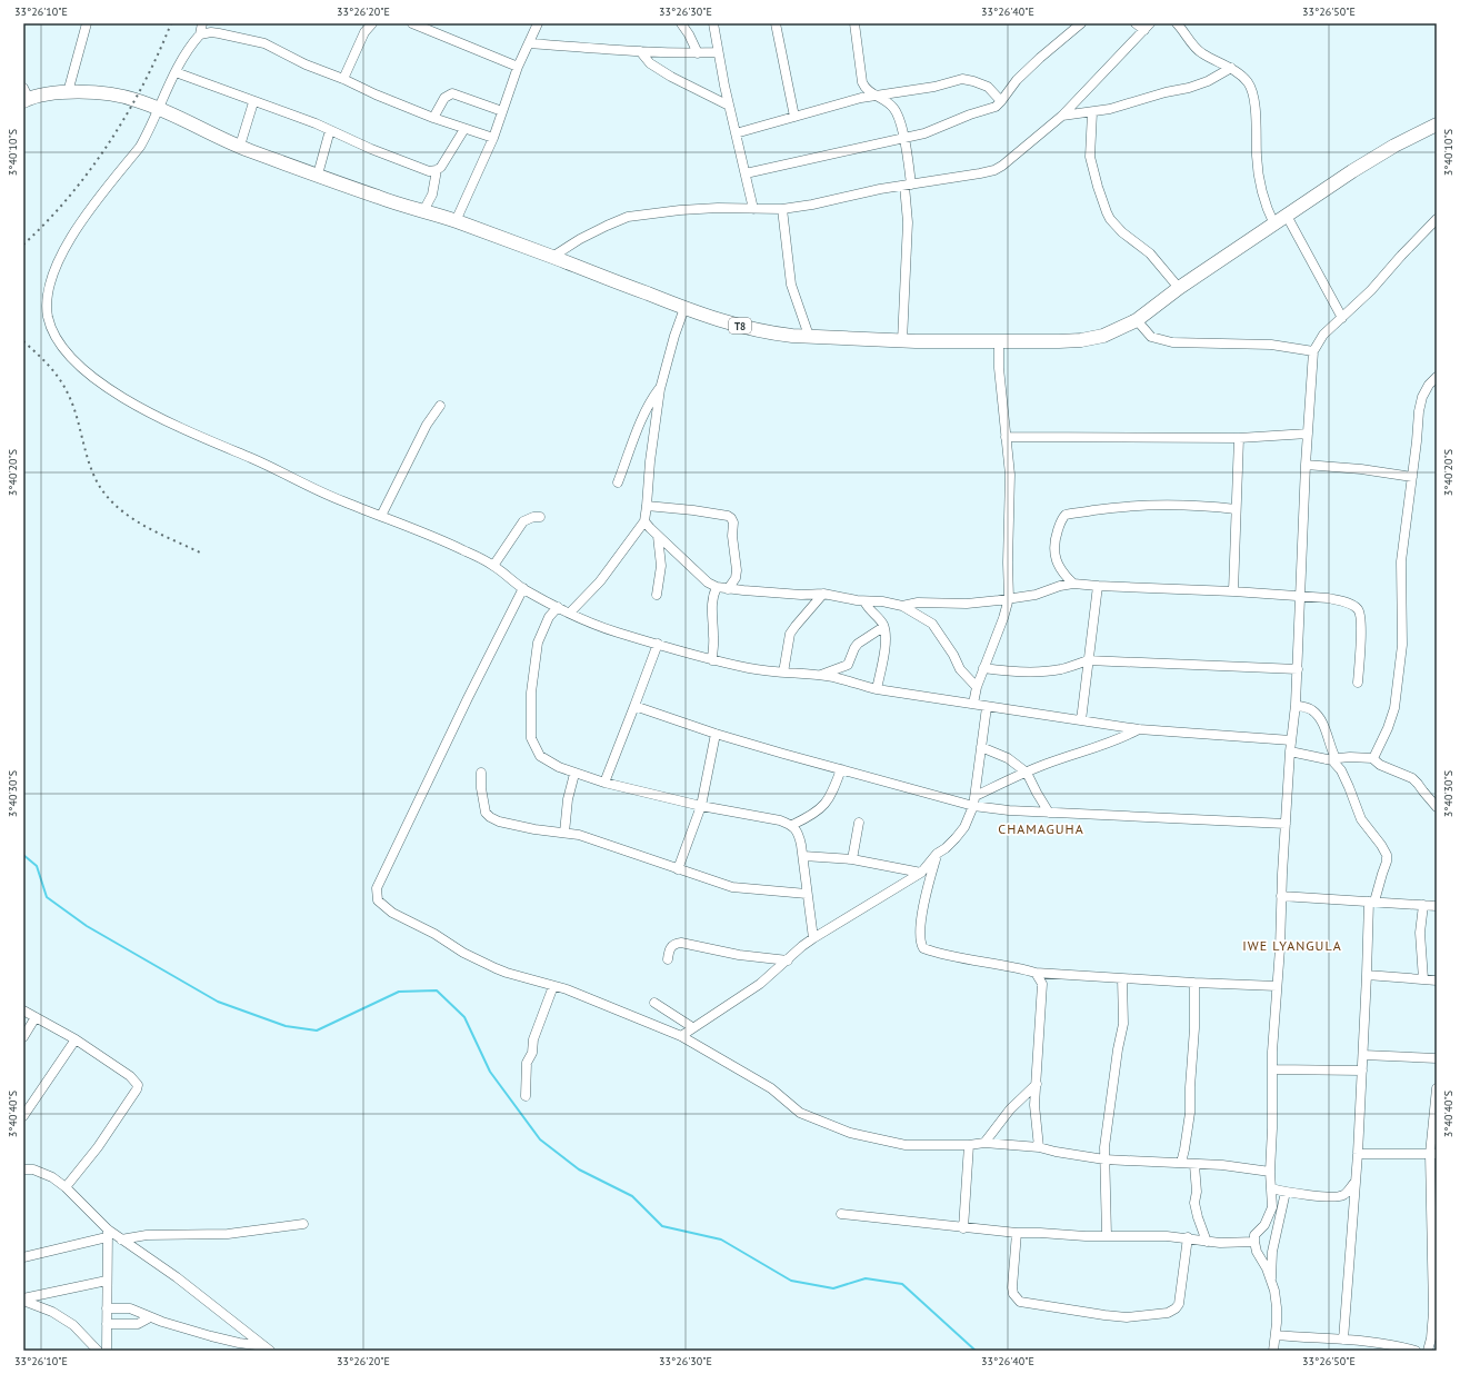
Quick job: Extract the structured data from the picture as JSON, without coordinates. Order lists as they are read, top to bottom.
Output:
{
  "streets": {
    "highway": ["T8"]
  },
  "districts": ["CHAMAGUHA", "IWE LYANGULA"],
  "coordinates": [
    "33°26'10\"E",
    "33°26'20\"E",
    "33°26'30\"E",
    "33°26'40\"E",
    "33°26'50\"E",
    "3°40'10\"S",
    "3°40'20\"S",
    "3°40'30\"S",
    "3°40'40\"S"
  ]
}
